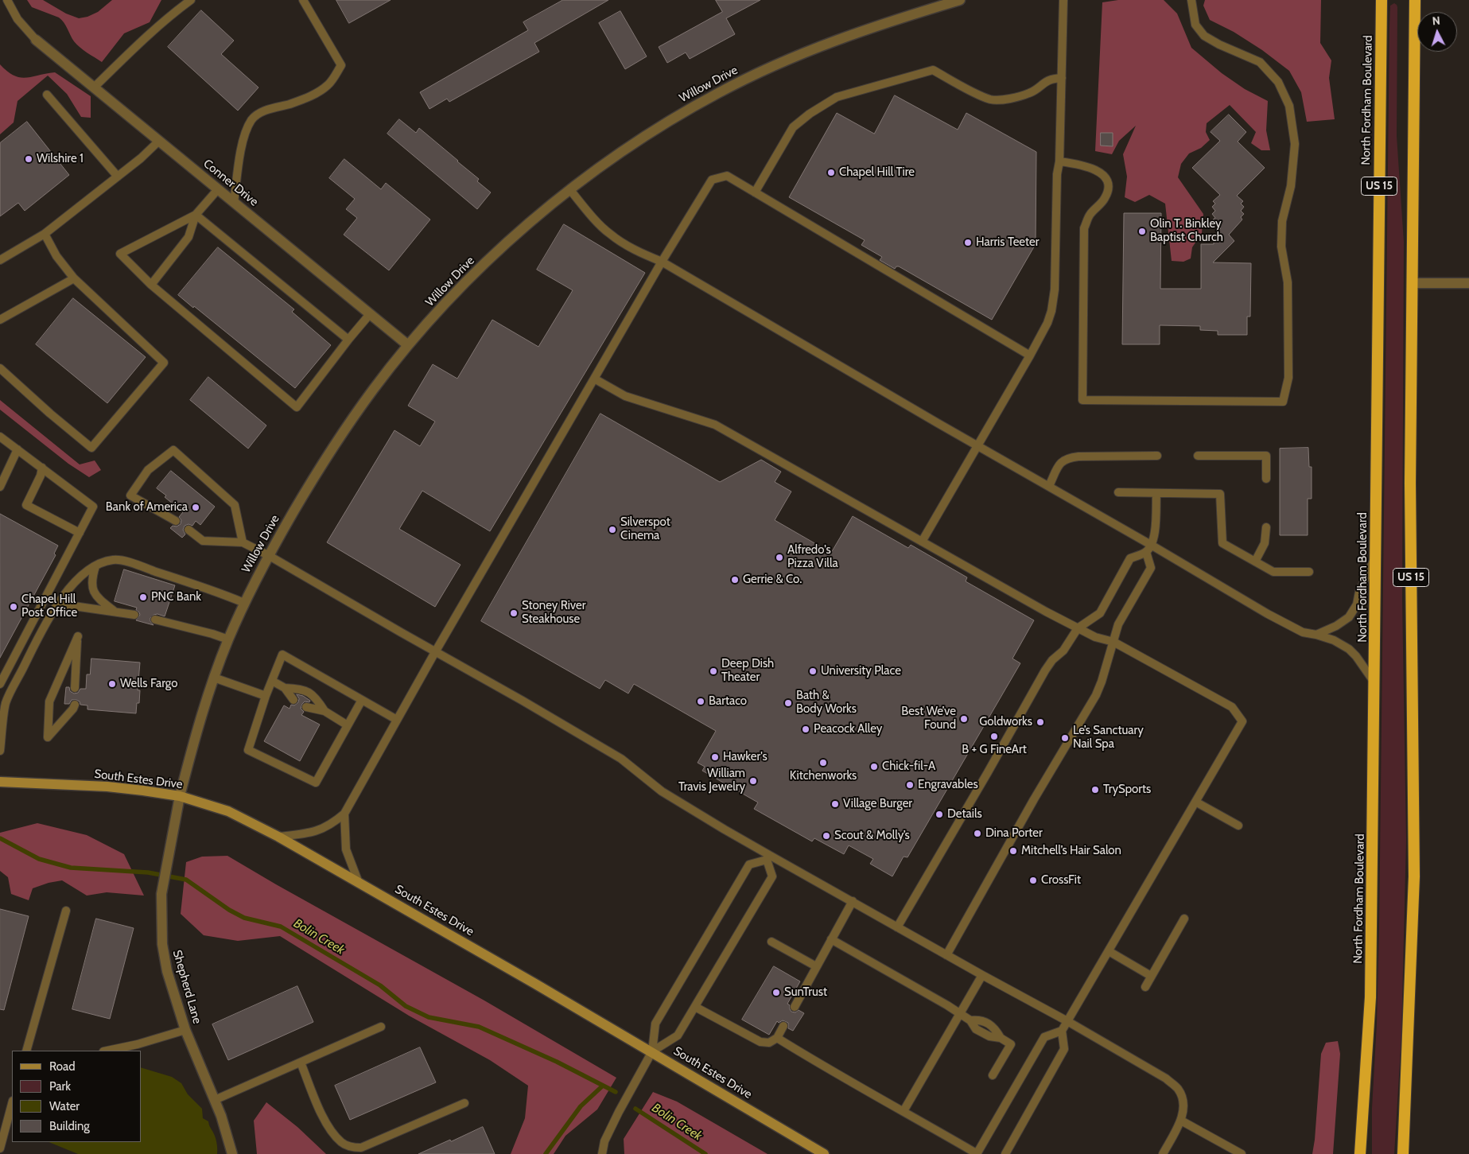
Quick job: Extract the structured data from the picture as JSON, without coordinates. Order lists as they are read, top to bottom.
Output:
{
  "streets": {
    "highway": ["North Fordham Boulevard", "US 15"],
    "main road": ["South Estes Drive"],
    "street": ["Willow Drive", "Conner Drive", "Shepherd Lane"]
  },
  "crossings": [
    ["Willow Drive", "Conner Drive"],
    ["Willow Drive", "South Estes Drive"],
    ["Willow Drive", "Shepherd Lane"],
    ["South Estes Drive", "Shepherd Lane"]
  ],
  "water": ["Bolin Creek"],
  "places": [
    "Wilshire 1",
    "Chapel Hill Tire",
    "Olin T. Binkley Baptist Church",
    "Harris Teeter",
    "Bank of America",
    "Silverspot Cinema",
    "Alfredo's Pizza Villa",
    "Gerrie & Co.",
    "PNC Bank",
    "Chapel Hill Post Office",
    "Stoney River Steakhouse",
    "Deep Dish Theater",
    "University Place",
    "Wells Fargo",
    "Bartaco",
    "Bath & Body Works",
    "Best We’ve Found",
    "Goldworks",
    "Peacock Alley",
    "B + G FineArt",
    "Le’s Sanctuary Nail Spa",
    "Hawker's",
    "Kitchenworks",
    "Chick-fil-A",
    "William Travis Jewelry",
    "Engravables",
    "TrySports",
    "Village Burger",
    "Details",
    "Dina Porter",
    "Scout & Molly’s",
    "Mitchell’s Hair Salon",
    "CrossFit",
    "SunTrust"
  ],
  "legend": [
    "Road",
    "Park",
    "Water",
    "Building"
  ],
  "north": "top"
}
